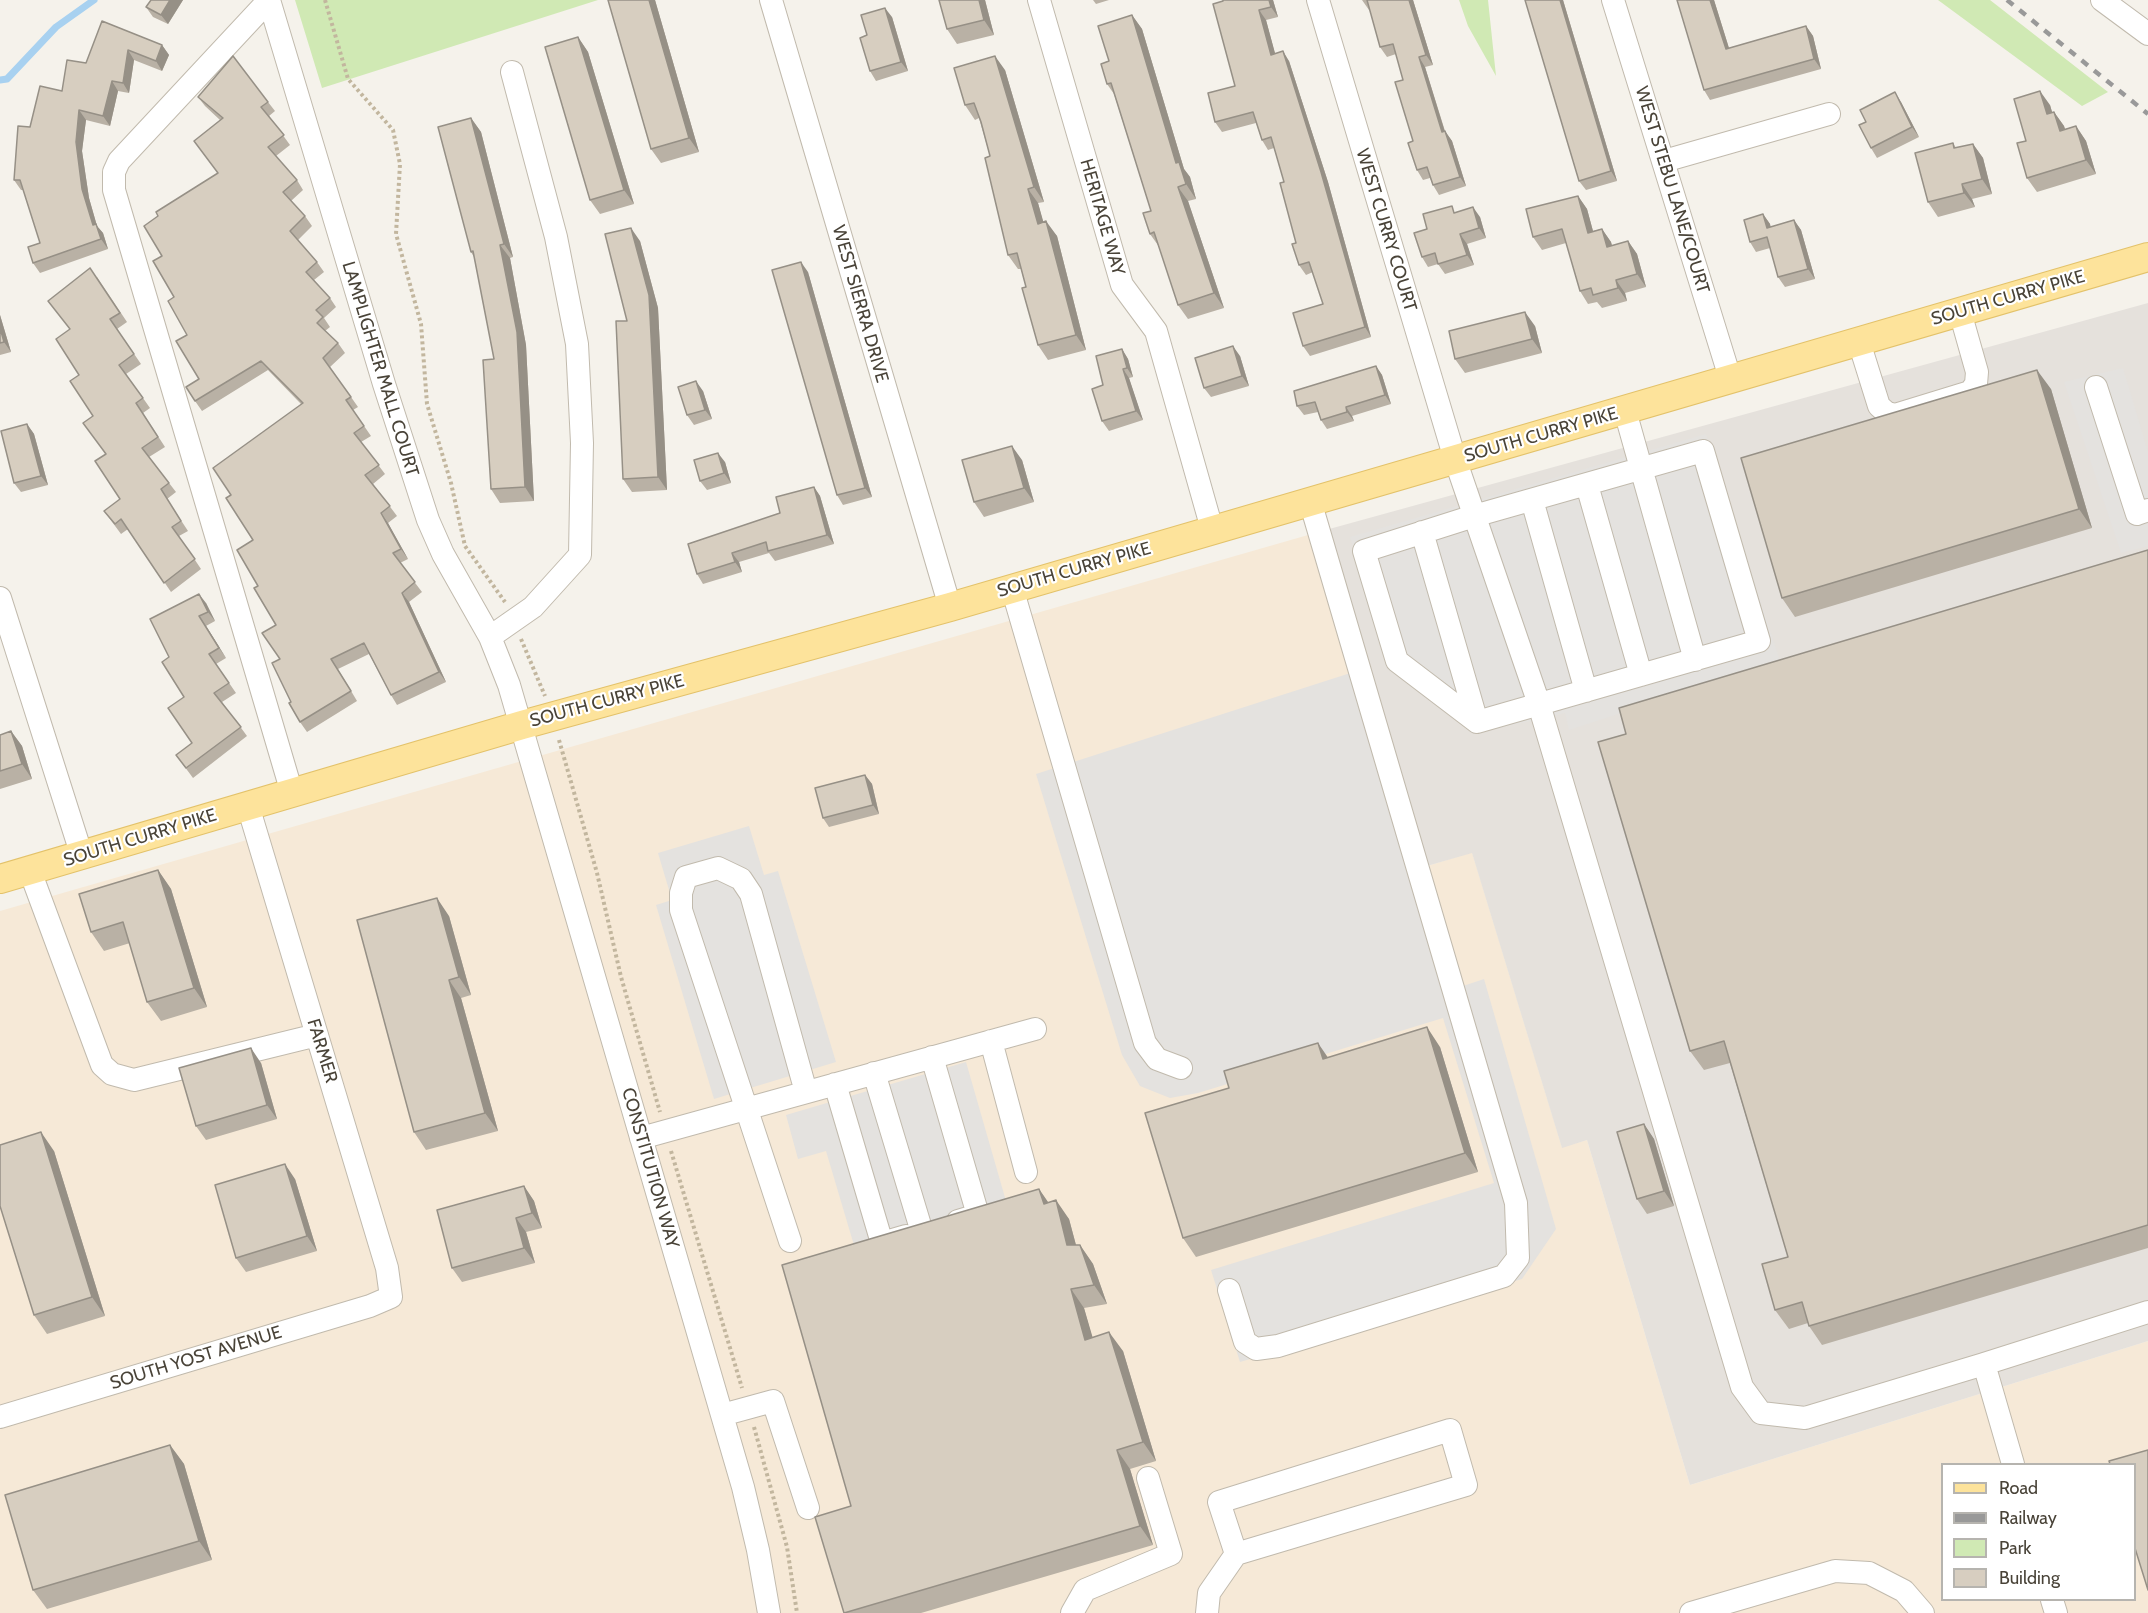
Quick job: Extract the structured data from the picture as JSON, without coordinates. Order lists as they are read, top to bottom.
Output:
{
  "streets": {
    "main road": ["SOUTH CURRY PIKE"],
    "street": [
      "WEST STEBU LANE/COURT",
      "HERITAGE WAY",
      "WEST CURRY COURT",
      "WEST SIERRA DRIVE",
      "LAMPLIGHTER MALL COURT",
      "FARMER",
      "CONSTITUTION WAY",
      "SOUTH YOST AVENUE"
    ]
  },
  "crossings": [
    ["WEST STEBU LANE/COURT", "SOUTH CURRY PIKE"],
    ["HERITAGE WAY", "SOUTH CURRY PIKE"],
    ["WEST CURRY COURT", "SOUTH CURRY PIKE"],
    ["SOUTH CURRY PIKE", "WEST SIERRA DRIVE"],
    ["SOUTH CURRY PIKE", "LAMPLIGHTER MALL COURT"],
    ["SOUTH CURRY PIKE", "FARMER"],
    ["SOUTH CURRY PIKE", "CONSTITUTION WAY"],
    ["LAMPLIGHTER MALL COURT", "CONSTITUTION WAY"],
    ["FARMER", "SOUTH YOST AVENUE"]
  ],
  "legend": [
    "Road",
    "Railway",
    "Park",
    "Building"
  ]
}
